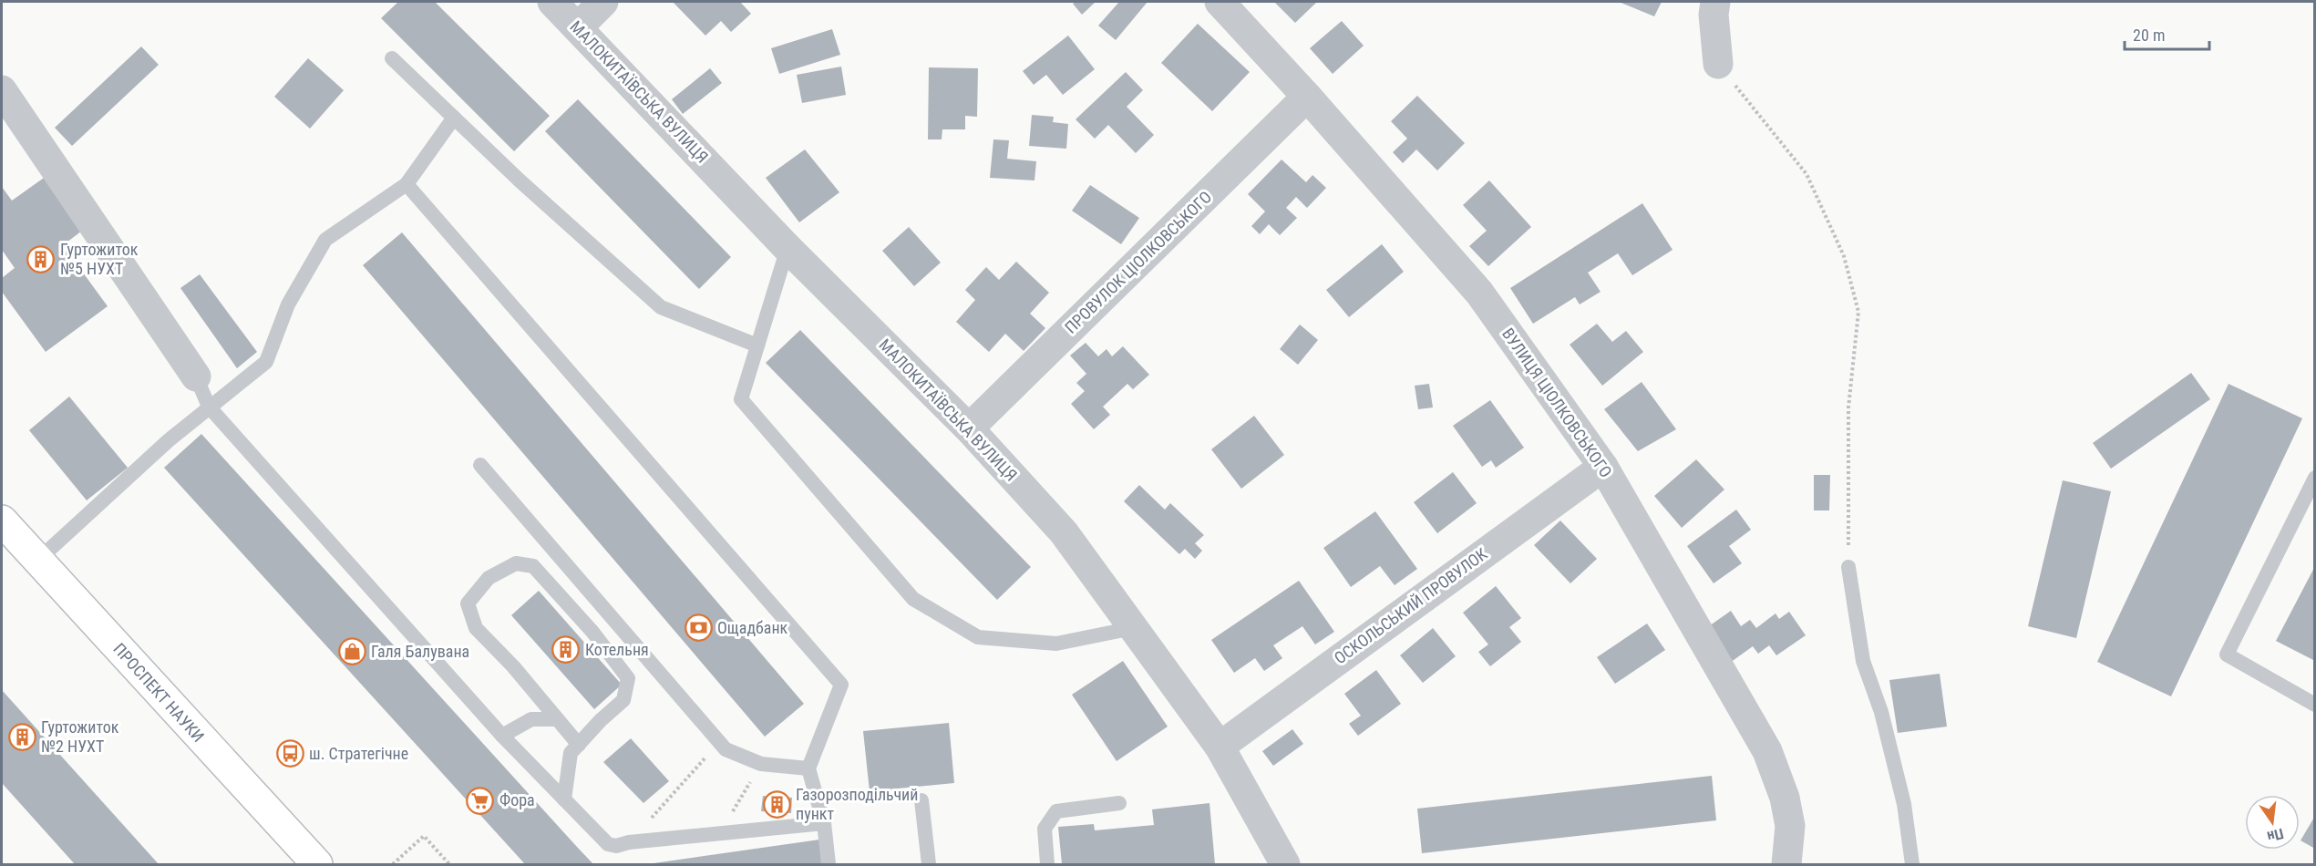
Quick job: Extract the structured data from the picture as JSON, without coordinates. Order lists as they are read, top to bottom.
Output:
{
  "streets": {
    "main road": ["ПРОСПЕКТ НАУКИ"],
    "street": [
      "МАЛОКИТАЇВСЬКА ВУЛИЦЯ",
      "ПРОВУЛОК ЦІОЛКОВСЬКОГО",
      "ВУЛИЦЯ ЦІОЛКОВСЬКОГО",
      "ОСКОЛЬСЬКИЙ ПРОВУЛОК"
    ]
  },
  "crossings": [
    ["МАЛОКИТАЇВСЬКА ВУЛИЦЯ", "ПРОВУЛОК ЦІОЛКОВСЬКОГО"],
    ["МАЛОКИТАЇВСЬКА ВУЛИЦЯ", "ОСКОЛЬСЬКИЙ ПРОВУЛОК"],
    ["ПРОВУЛОК ЦІОЛКОВСЬКОГО", "ВУЛИЦЯ ЦІОЛКОВСЬКОГО"],
    ["ВУЛИЦЯ ЦІОЛКОВСЬКОГО", "ОСКОЛЬСЬКИЙ ПРОВУЛОК"]
  ],
  "places": {
    "building": [
      "Гуртожиток №5 НУХТ",
      "Котельня",
      "Гуртожиток №2 НУХТ",
      "Газорозподільчий пункт"
    ],
    "bank": ["Ощадбанк"],
    "shop": ["Галя Балувана"],
    "bus stop": ["ш. Стратегічне"],
    "supermarket": ["Фора"]
  },
  "scale_bar": "20 m",
  "north": "bottom"
}
